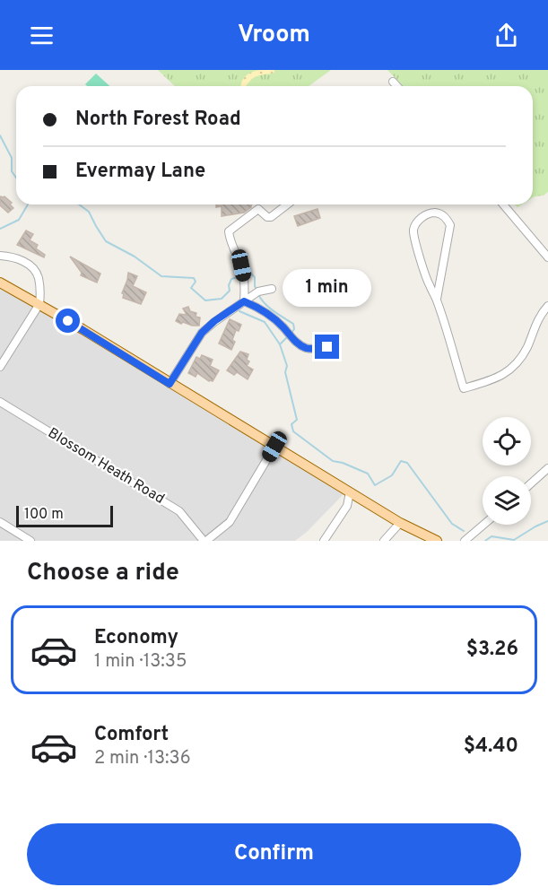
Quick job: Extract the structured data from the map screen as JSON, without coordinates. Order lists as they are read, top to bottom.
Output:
{
  "streets": {
    "street": ["Blossom Heath Road"]
  },
  "scale_bar": "100 m",
  "page": {
    "header": "Vroom",
    "banner": ["North Forest Road", "Evermay Lane"],
    "bubble": "1 min",
    "scale": "100 m",
    "heading": "Choose a ride",
    "list": [
      {
        "name": "Economy",
        "note": "1 min · 13:35",
        "value": "$3.26"
      },
      {
        "name": "Comfort",
        "note": "2 min · 13:36",
        "value": "$4.40"
      }
    ],
    "buttons": "Confirm"
  }
}
